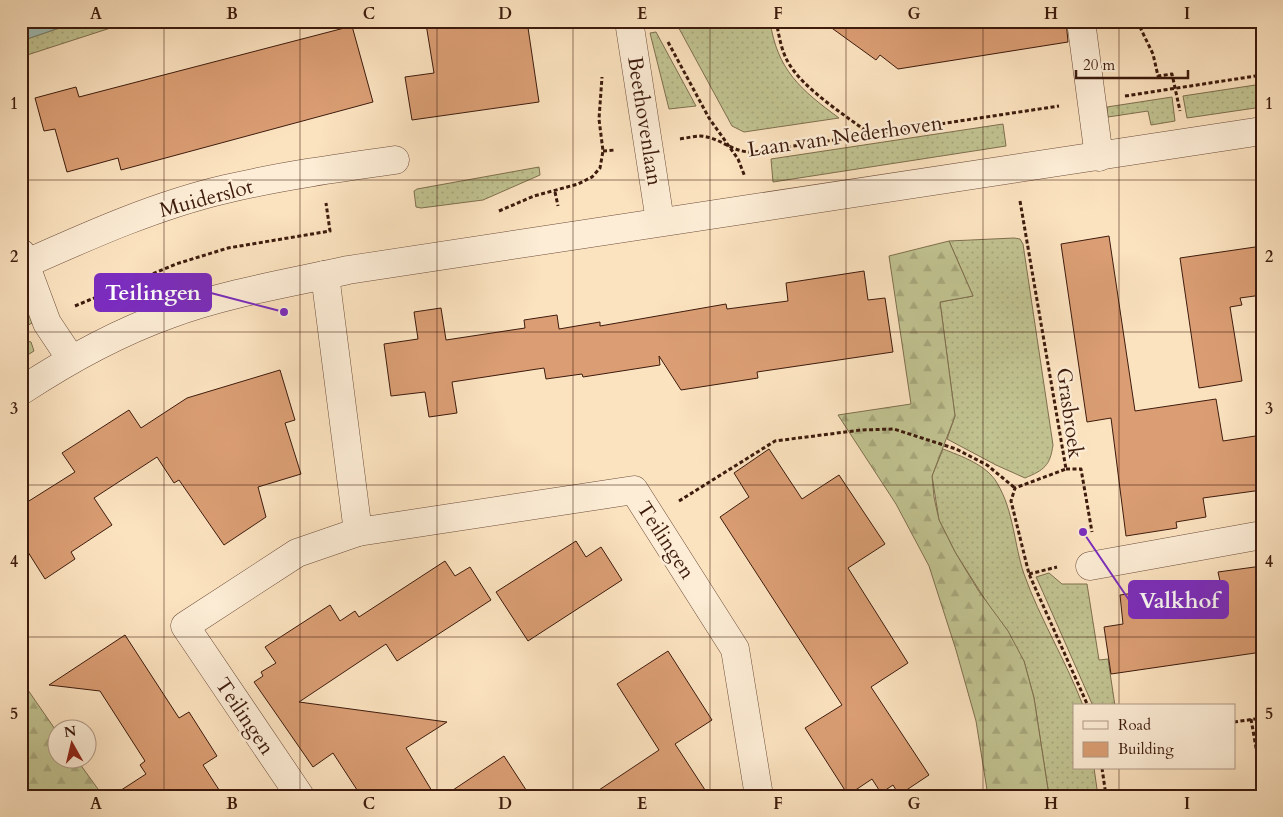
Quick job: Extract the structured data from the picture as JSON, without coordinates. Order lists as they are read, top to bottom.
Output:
{
  "streets": {
    "street": ["Beethovenlaan", "Muiderslot", "Teilingen"],
    "path": ["Laan van Nederhoven", "Grasbroek"]
  },
  "crossings": [
    ["Beethovenlaan", "Laan van Nederhoven"]
  ],
  "places": ["Teilingen", "Valkhof"],
  "legend": ["Road", "Building"],
  "scale_bar": "20 m",
  "north": "top",
  "grid": {
    "columns": [
      "A",
      "B",
      "C",
      "D",
      "E",
      "F",
      "G",
      "H",
      "I"
    ],
    "rows": [
      "1",
      "2",
      "3",
      "4",
      "5"
    ]
  }
}
